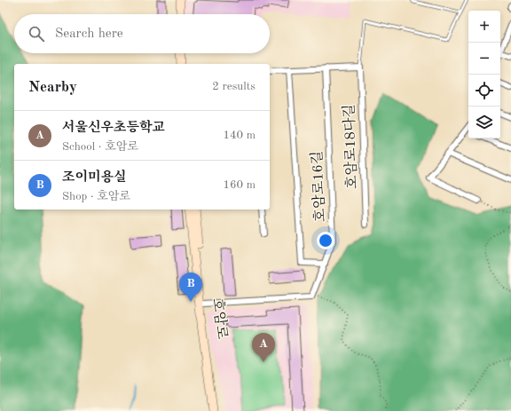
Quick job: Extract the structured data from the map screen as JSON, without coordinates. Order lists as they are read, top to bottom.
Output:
{
  "streets": {
    "main road": ["호암로"],
    "street": ["호암로18다길", "호암로16길"]
  },
  "page": {
    "map_buttons": ["+", "−"],
    "search": "Search here",
    "heading": ["Nearby", "2 results"],
    "list": [
      {
        "mark": "A",
        "name": "서울신우초등학교",
        "note": "School · 호암로",
        "value": "140 m"
      },
      {
        "mark": "B",
        "name": "조이미용실",
        "note": "Shop · 호암로",
        "value": "160 m"
      }
    ],
    "pins": ["B", "A"]
  }
}
